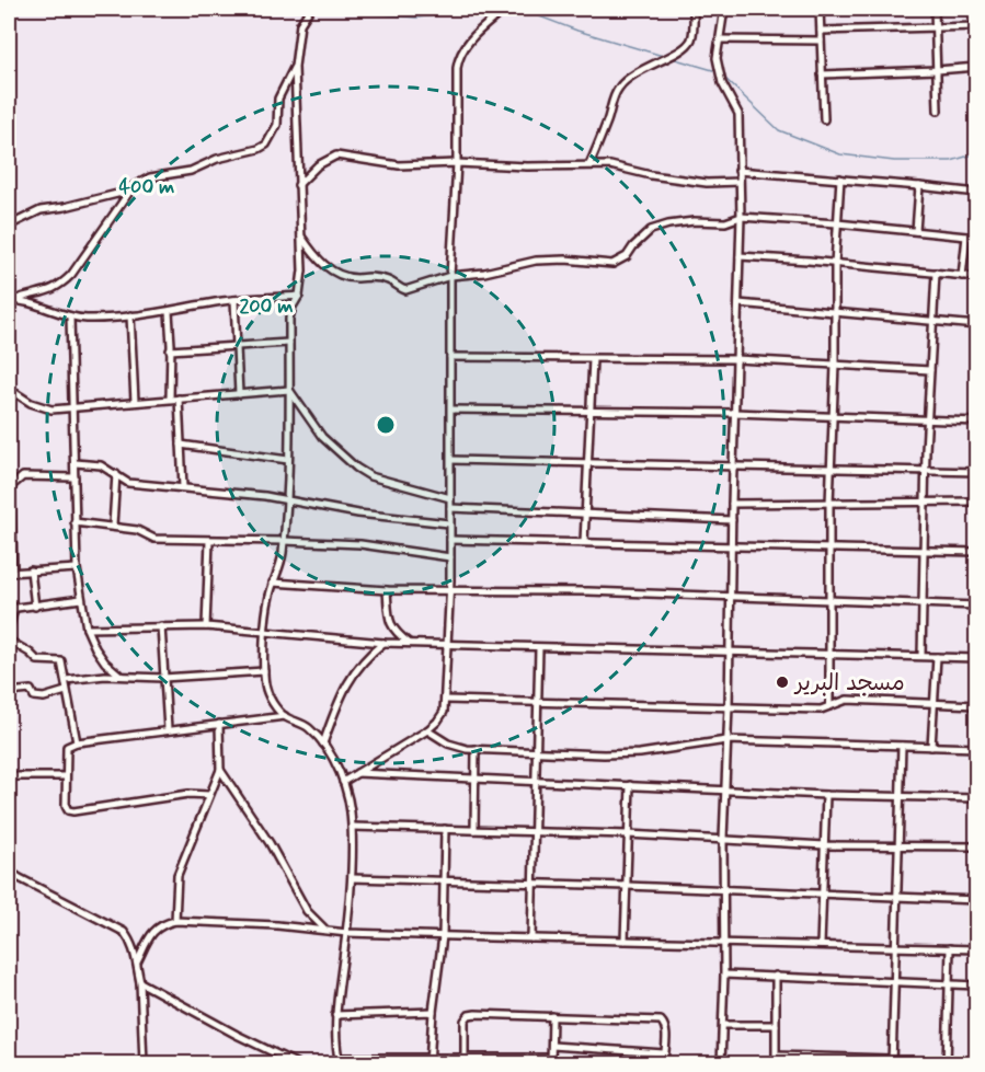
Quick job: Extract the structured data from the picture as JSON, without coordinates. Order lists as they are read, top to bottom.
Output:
{
  "places": ["مسجد البرير"],
  "rings": ["400 m", "200 m"]
}
